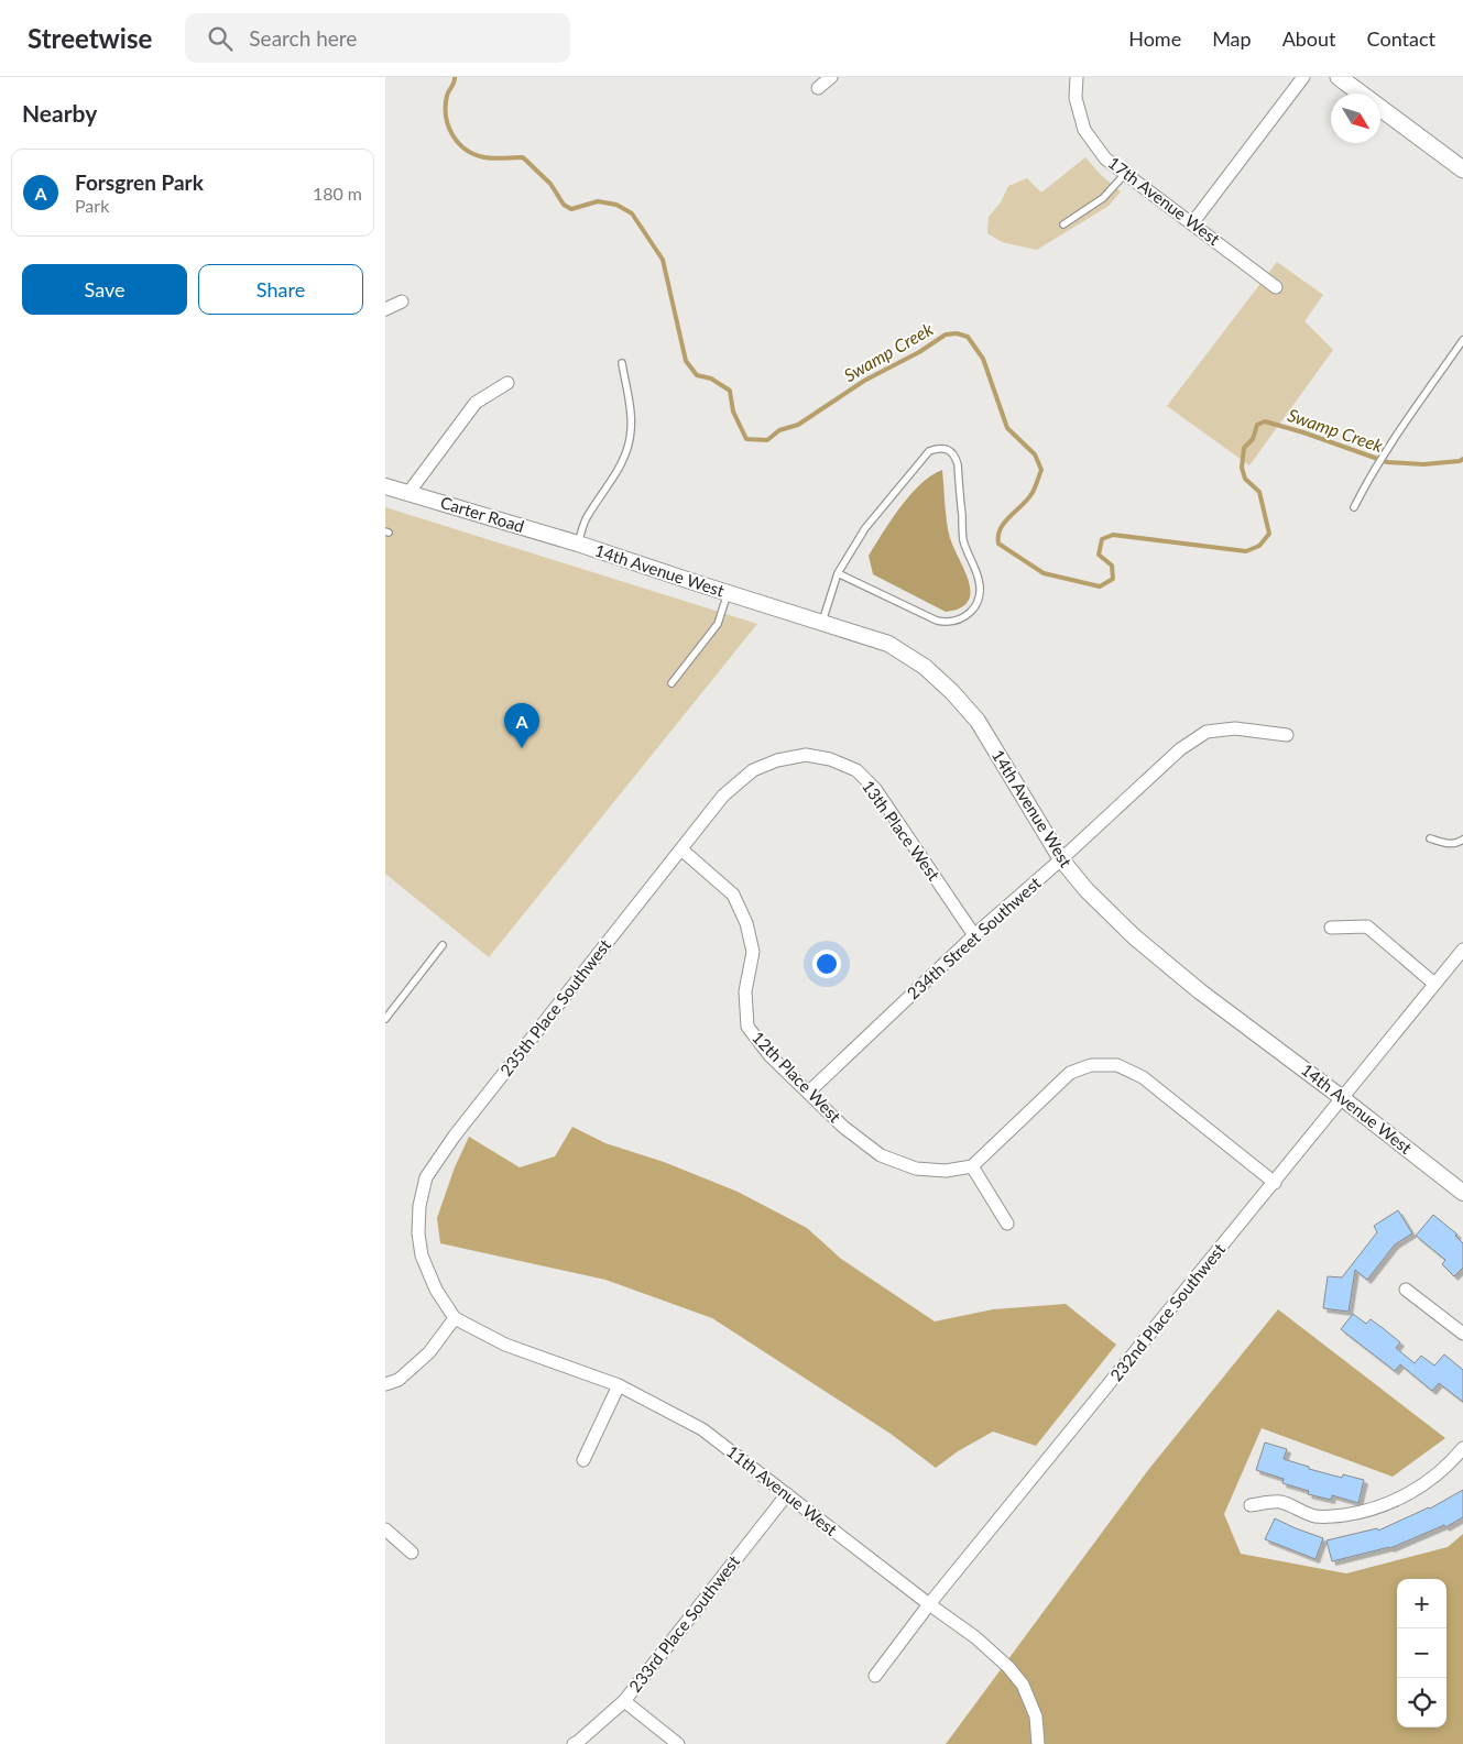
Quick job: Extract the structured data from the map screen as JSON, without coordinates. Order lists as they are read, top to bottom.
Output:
{
  "streets": {
    "street": [
      "17th Avenue West",
      "Carter Road",
      "14th Avenue West",
      "13th Place West",
      "234th Street Southwest",
      "235th Place Southwest",
      "12th Place West",
      "232nd Place Southwest",
      "11th Avenue West",
      "233rd Place Southwest"
    ]
  },
  "crossings": [
    ["Carter Road", "14th Avenue West"],
    ["14th Avenue West", "234th Street Southwest"],
    ["14th Avenue West", "232nd Place Southwest"],
    ["13th Place West", "234th Street Southwest"],
    ["13th Place West", "235th Place Southwest"],
    ["234th Street Southwest", "12th Place West"],
    ["235th Place Southwest", "12th Place West"],
    ["235th Place Southwest", "11th Avenue West"],
    ["232nd Place Southwest", "11th Avenue West"],
    ["11th Avenue West", "233rd Place Southwest"]
  ],
  "water": ["Swamp Creek"],
  "north": "bottom right",
  "page": {
    "header": "Streetwise",
    "search": "Search here",
    "nav": [
      "Home",
      "Map",
      "About",
      "Contact"
    ],
    "heading": "Nearby",
    "list": [
      {
        "mark": "A",
        "name": "Forsgren Park",
        "note": "Park",
        "value": "180 m"
      }
    ],
    "buttons": ["Save", "Share"],
    "pins": "A",
    "map_buttons": ["+", "−"]
  }
}
